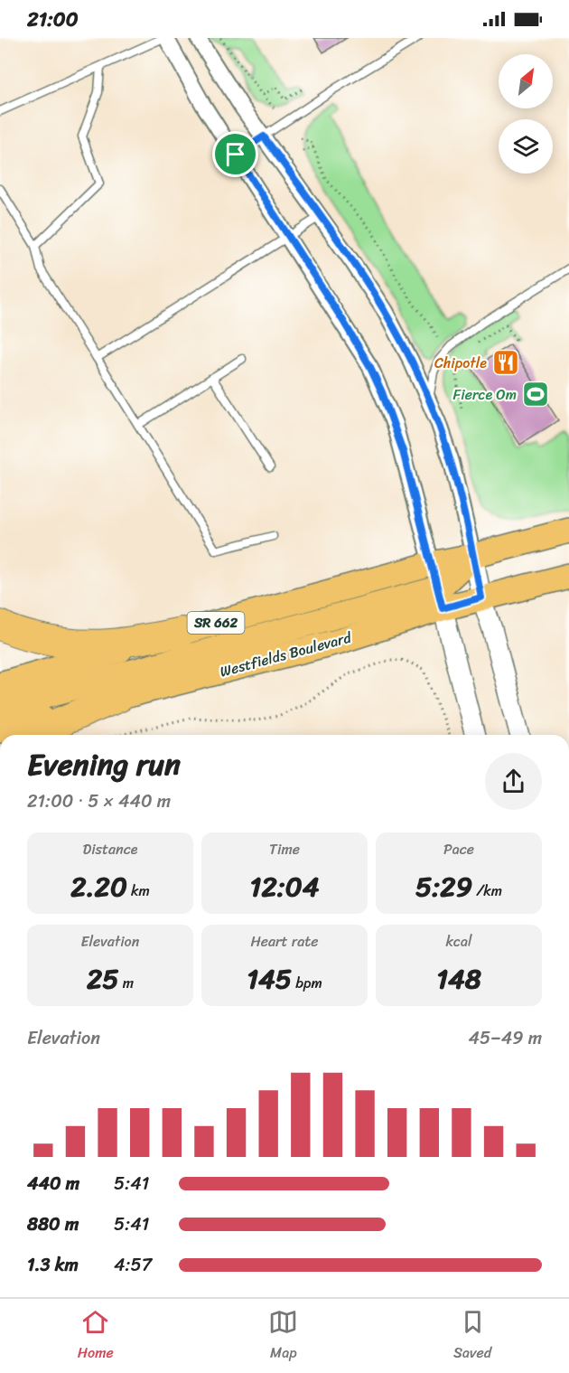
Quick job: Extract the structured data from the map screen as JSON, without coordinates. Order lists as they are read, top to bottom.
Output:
{
  "streets": {
    "main road": ["SR 662", "Westfields Boulevard"]
  },
  "places": {
    "restaurant": ["Chipotle"],
    "sports": ["Fierce Om"]
  },
  "north": "top right",
  "page": {
    "status": "21:00",
    "heading": ["Evening run", "21:00 · 5 × 440 m"],
    "stats": [
      ["Distance", "2.20 km"],
      ["Time", "12:04"],
      ["Pace", "5:29 /km"],
      ["Elevation", "25 m"],
      ["Heart rate", "145 bpm"],
      ["kcal", "148"]
    ],
    "chart": ["Elevation", "45–49 m"],
    "list": [
      {
        "name": "440 m",
        "note": "5:41"
      },
      {
        "name": "880 m",
        "note": "5:41"
      },
      {
        "name": "1.3 km",
        "note": "4:57"
      }
    ],
    "tabs": ["Home", "Map", "Saved"]
  }
}
